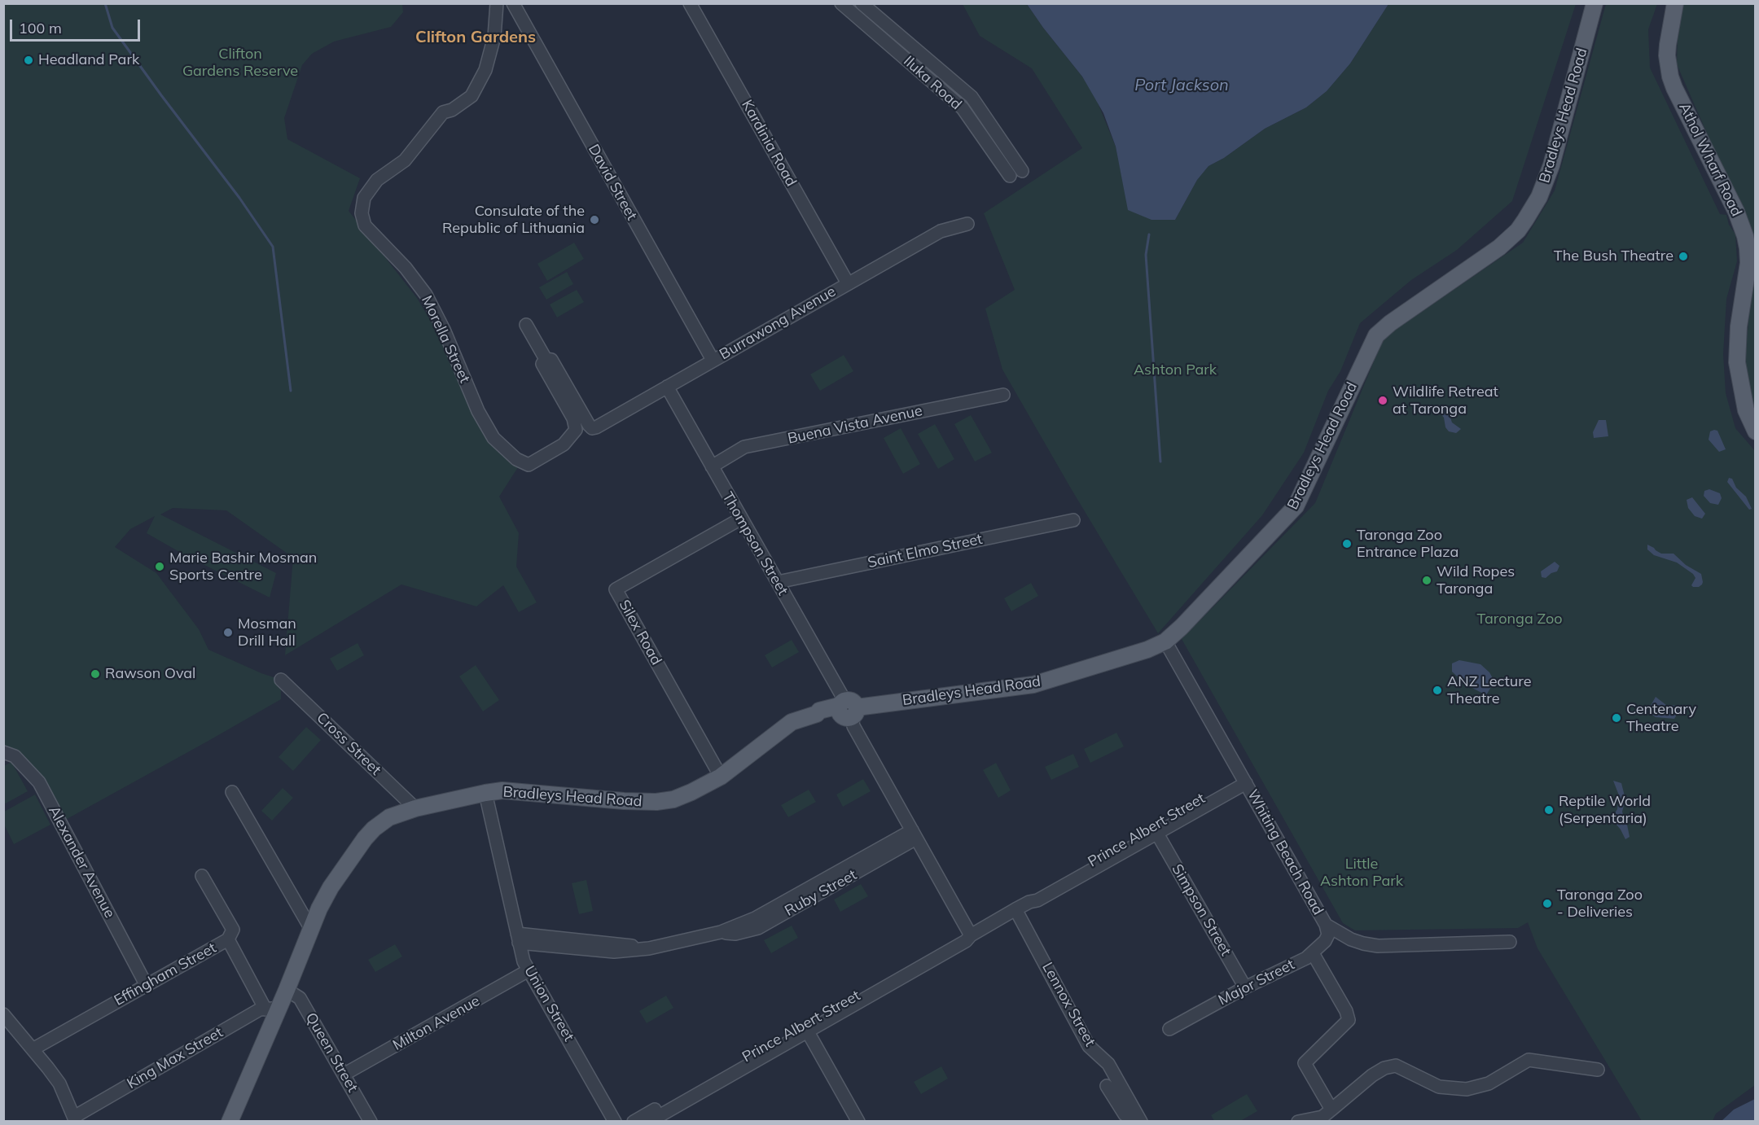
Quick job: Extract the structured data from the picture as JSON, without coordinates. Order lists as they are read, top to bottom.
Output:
{
  "streets": {
    "main road": ["Bradleys Head Road", "Athol Wharf Road"],
    "street": [
      "Iluka Road",
      "Kardinia Road",
      "David Street",
      "Burrawong Avenue",
      "Morella Street",
      "Buena Vista Avenue",
      "Thompson Street",
      "Saint Elmo Street",
      "Silex Road",
      "Cross Street",
      "Prince Albert Street",
      "Whiting Beach Road",
      "Alexander Avenue",
      "Ruby Street",
      "Simpson Street",
      "Effingham Street",
      "Major Street",
      "Union Street",
      "Lennox Street",
      "Milton Avenue",
      "Queen Street",
      "King Max Street"
    ]
  },
  "crossings": [
    ["Bradleys Head Road", "Thompson Street"],
    ["Bradleys Head Road", "Silex Road"],
    ["Bradleys Head Road", "Cross Street"],
    ["Bradleys Head Road", "Whiting Beach Road"],
    ["Bradleys Head Road", "Effingham Street"],
    ["Bradleys Head Road", "Union Street"],
    ["Bradleys Head Road", "Queen Street"],
    ["Bradleys Head Road", "King Max Street"],
    ["Kardinia Road", "Burrawong Avenue"],
    ["David Street", "Burrawong Avenue"],
    ["Burrawong Avenue", "Morella Street"],
    ["Burrawong Avenue", "Thompson Street"],
    ["Buena Vista Avenue", "Thompson Street"],
    ["Thompson Street", "Saint Elmo Street"],
    ["Thompson Street", "Silex Road"],
    ["Thompson Street", "Prince Albert Street"],
    ["Thompson Street", "Ruby Street"],
    ["Prince Albert Street", "Whiting Beach Road"],
    ["Prince Albert Street", "Simpson Street"],
    ["Prince Albert Street", "Lennox Street"],
    ["Whiting Beach Road", "Major Street"],
    ["Alexander Avenue", "Effingham Street"],
    ["Ruby Street", "Union Street"],
    ["Simpson Street", "Major Street"],
    ["Effingham Street", "King Max Street"],
    ["Union Street", "Milton Avenue"],
    ["Milton Avenue", "Queen Street"]
  ],
  "districts": ["Clifton Gardens"],
  "water": ["Port Jackson"],
  "parks": [
    "Clifton Gardens Reserve",
    "Ashton Park",
    "Taronga Zoo",
    "Little Ashton Park"
  ],
  "places": [
    "Headland Park",
    "Consulate of the Republic of Lithuania",
    "The Bush Theatre",
    "Wildlife Retreat at Taronga",
    "Taronga Zoo Entrance Plaza",
    "Marie Bashir Mosman Sports Centre",
    "Wild Ropes Taronga",
    "Mosman Drill Hall",
    "Rawson Oval",
    "ANZ Lecture Theatre",
    "Centenary Theatre",
    "Reptile World (Serpentaria)",
    "Taronga Zoo - Deliveries"
  ],
  "scale_bar": "100 m"
}
